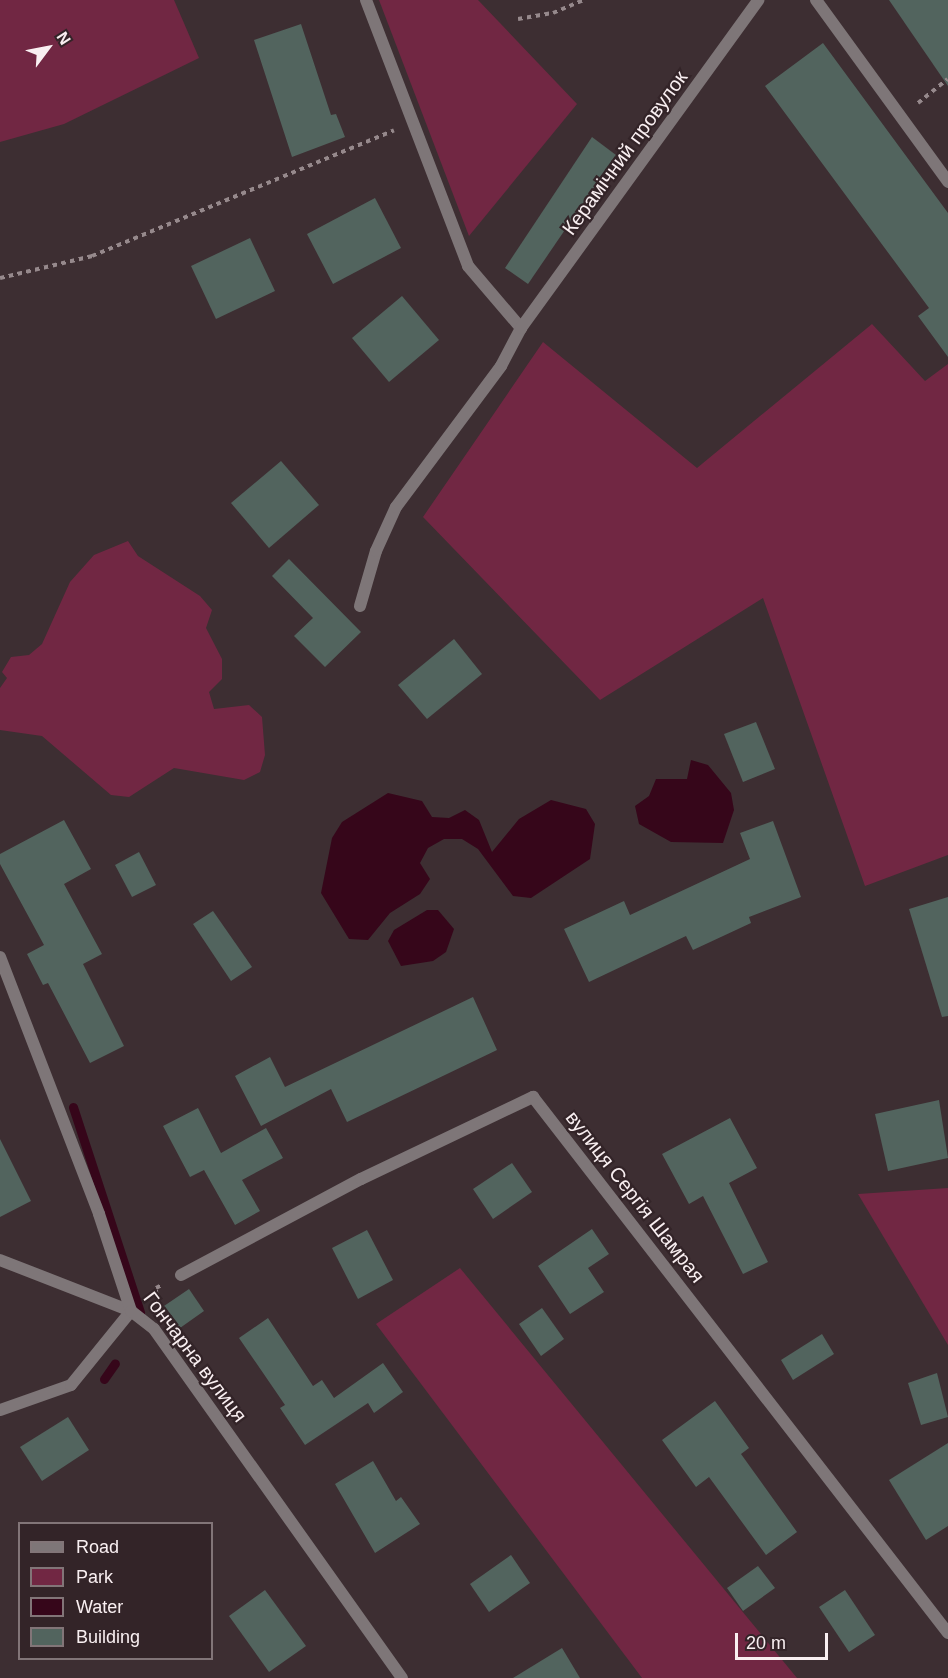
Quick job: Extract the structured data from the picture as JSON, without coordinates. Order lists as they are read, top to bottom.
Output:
{
  "streets": {
    "street": ["Керамічний провулок", "вулиця Сергія Шамрая", "Гончарна вулиця"]
  },
  "legend": [
    "Road",
    "Park",
    "Water",
    "Building"
  ],
  "scale_bar": "20 m",
  "north": "top right"
}
